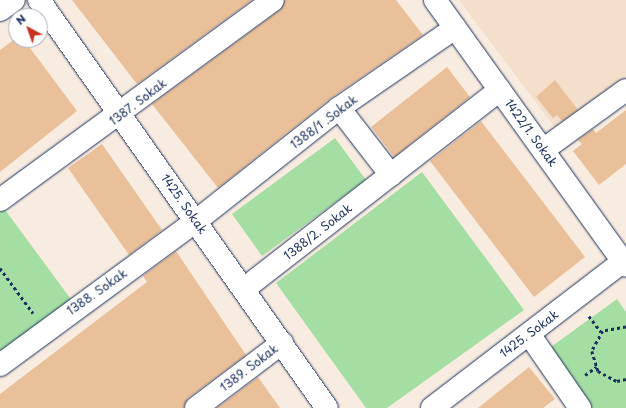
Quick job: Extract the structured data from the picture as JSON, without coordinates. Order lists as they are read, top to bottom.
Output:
{
  "streets": {
    "street": [
      "1387. Sokak",
      "1388/1 .Sokak",
      "1422/1. Sokak",
      "1425. Sokak",
      "1388/2. Sokak",
      "1388. Sokak",
      "1389. Sokak"
    ]
  },
  "crossings": [
    ["1387. Sokak", "1425. Sokak"],
    ["1388/1 .Sokak", "1422/1. Sokak"],
    ["1388/1 .Sokak", "1425. Sokak"],
    ["1388/1 .Sokak", "1388. Sokak"],
    ["1422/1. Sokak", "1425. Sokak"],
    ["1422/1. Sokak", "1388/2. Sokak"],
    ["1425. Sokak", "1388/2. Sokak"],
    ["1425. Sokak", "1388. Sokak"],
    ["1425. Sokak", "1389. Sokak"]
  ],
  "north": "top left"
}
